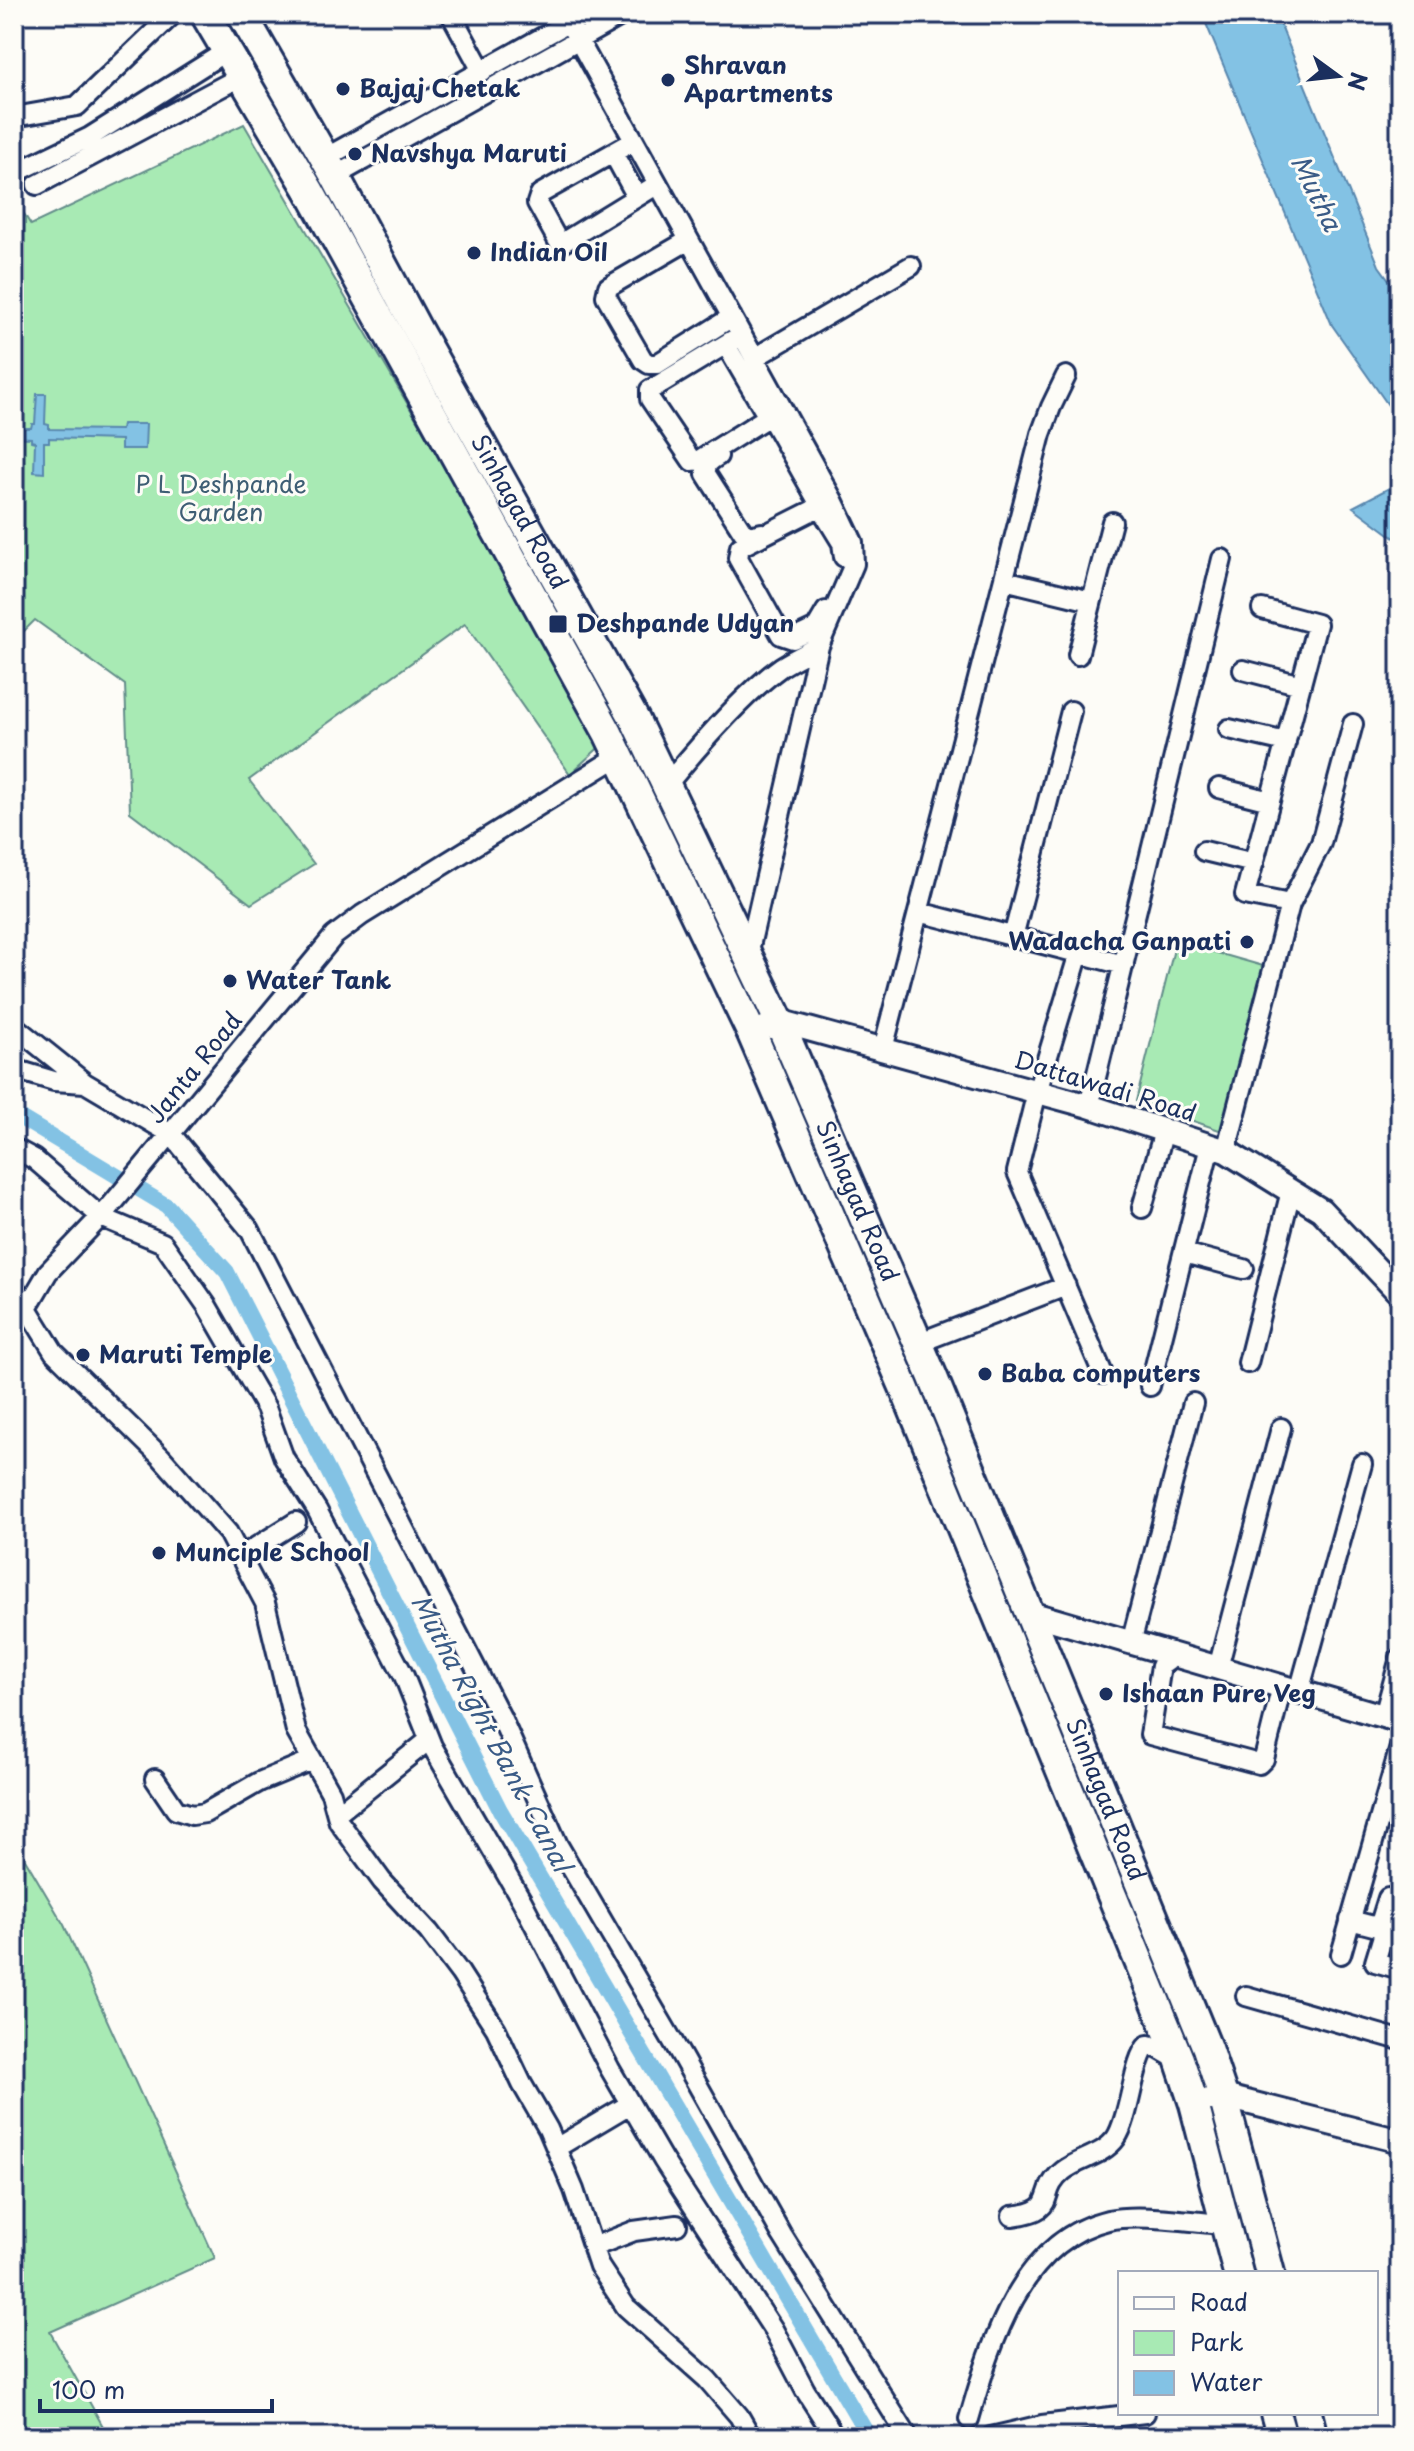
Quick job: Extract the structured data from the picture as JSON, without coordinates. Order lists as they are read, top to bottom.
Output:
{
  "streets": {
    "main road": ["Sinhagad Road"],
    "street": ["Janta Road", "Dattawadi Road"]
  },
  "crossings": [
    ["Sinhagad Road", "Janta Road"],
    ["Sinhagad Road", "Dattawadi Road"]
  ],
  "water": ["Mutha", "Mutha Right Bank Canal"],
  "parks": ["P L Deshpande Garden"],
  "places": {
    "other": [
      "Shravan Apartments",
      "Bajaj Chetak",
      "Navshya Maruti",
      "Indian Oil",
      "Wadacha Ganpati",
      "Water Tank",
      "Maruti Temple",
      "Baba computers",
      "Munciple School",
      "Ishaan Pure Veg"
    ],
    "transit": ["Deshpande Udyan"]
  },
  "legend": ["Road", "Park", "Water"],
  "scale_bar": "100 m",
  "north": "right"
}
